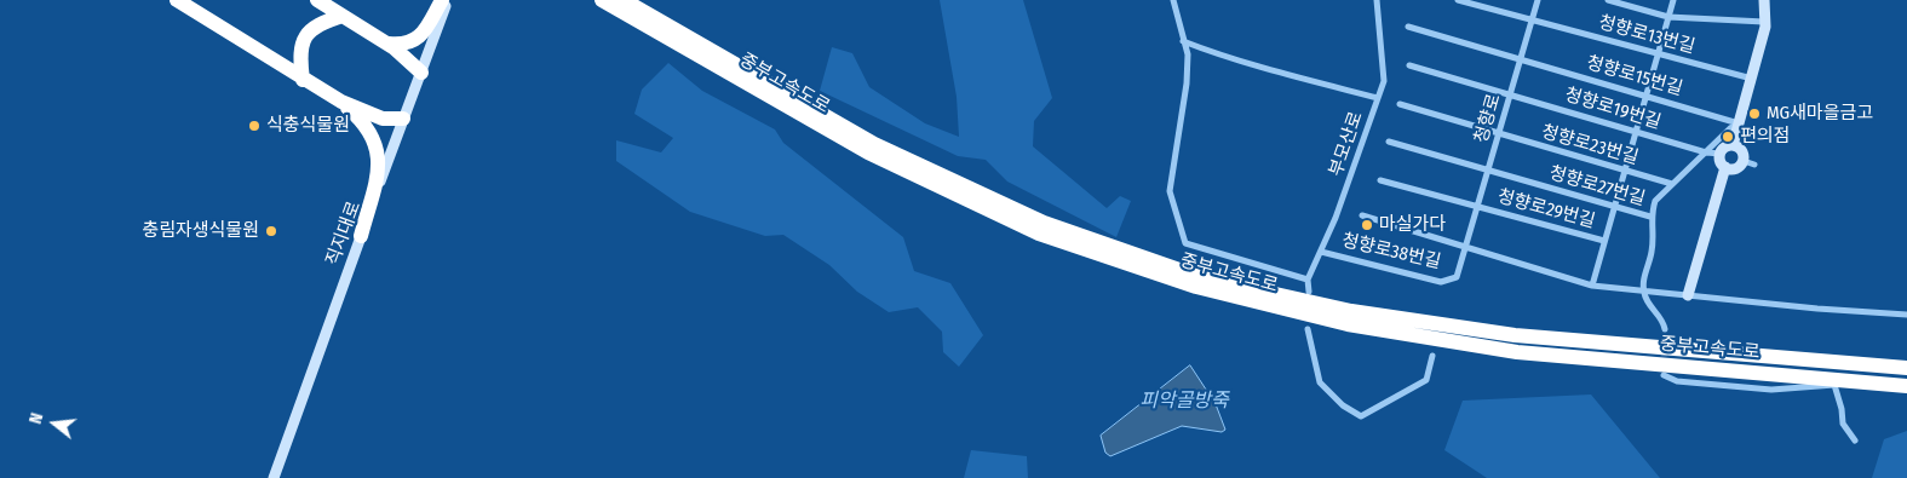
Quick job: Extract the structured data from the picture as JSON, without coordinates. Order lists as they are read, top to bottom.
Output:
{
  "streets": {
    "highway": ["중부고속도로"],
    "main road": ["직지대로"],
    "street": [
      "청향로13번길",
      "청향로15번길",
      "청향로19번길",
      "청향로",
      "부모산로",
      "청향로23번길",
      "청향로27번길",
      "청향로29번길",
      "청향로38번길"
    ]
  },
  "crossings": [
    ["청향로13번길", "청향로"],
    ["청향로15번길", "청향로"],
    ["청향로19번길", "청향로"],
    ["청향로", "청향로23번길"],
    ["청향로", "청향로27번길"],
    ["청향로", "청향로29번길"],
    ["청향로", "청향로38번길"],
    ["부모산로", "청향로38번길"]
  ],
  "water": ["피악골방죽"],
  "places": [
    "MG새마을금고",
    "식충식물원",
    "편의점",
    "마실가다",
    "충림자생식물원"
  ],
  "north": "left"
}
